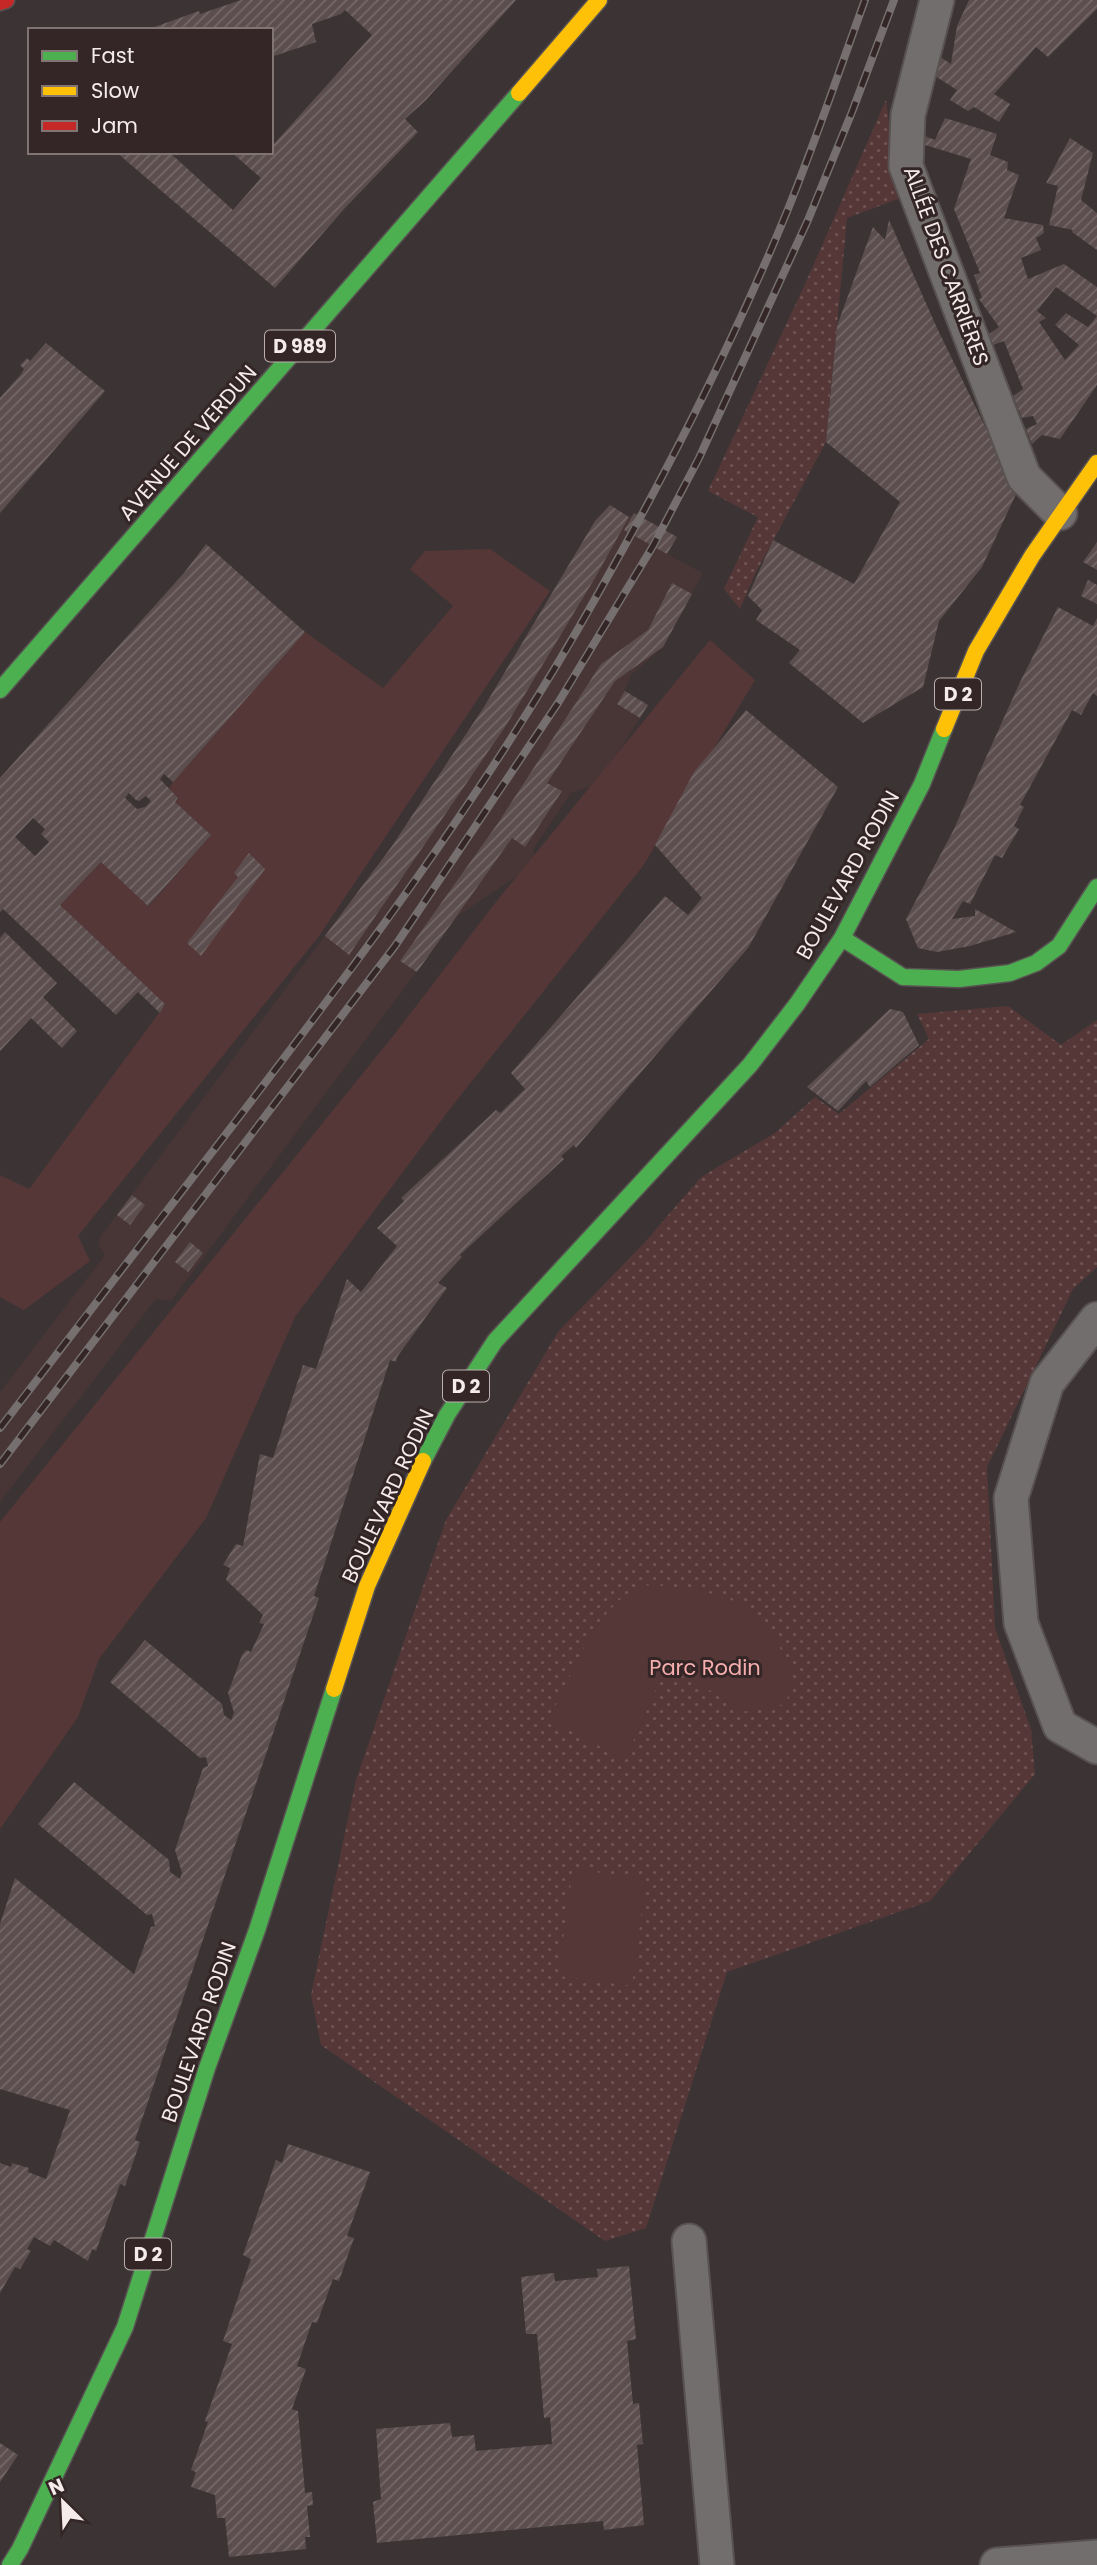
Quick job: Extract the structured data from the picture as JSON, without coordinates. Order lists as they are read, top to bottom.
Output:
{
  "streets": {
    "main road": [
      "D 989",
      "AVENUE DE VERDUN",
      "D 2",
      "BOULEVARD RODIN"
    ],
    "street": ["ALLÉE DES CARRIÈRES"]
  },
  "crossings": [
    ["ALLÉE DES CARRIÈRES", "BOULEVARD RODIN"]
  ],
  "parks": ["Parc Rodin"],
  "legend": ["Fast", "Slow", "Jam"],
  "north": "top left"
}
